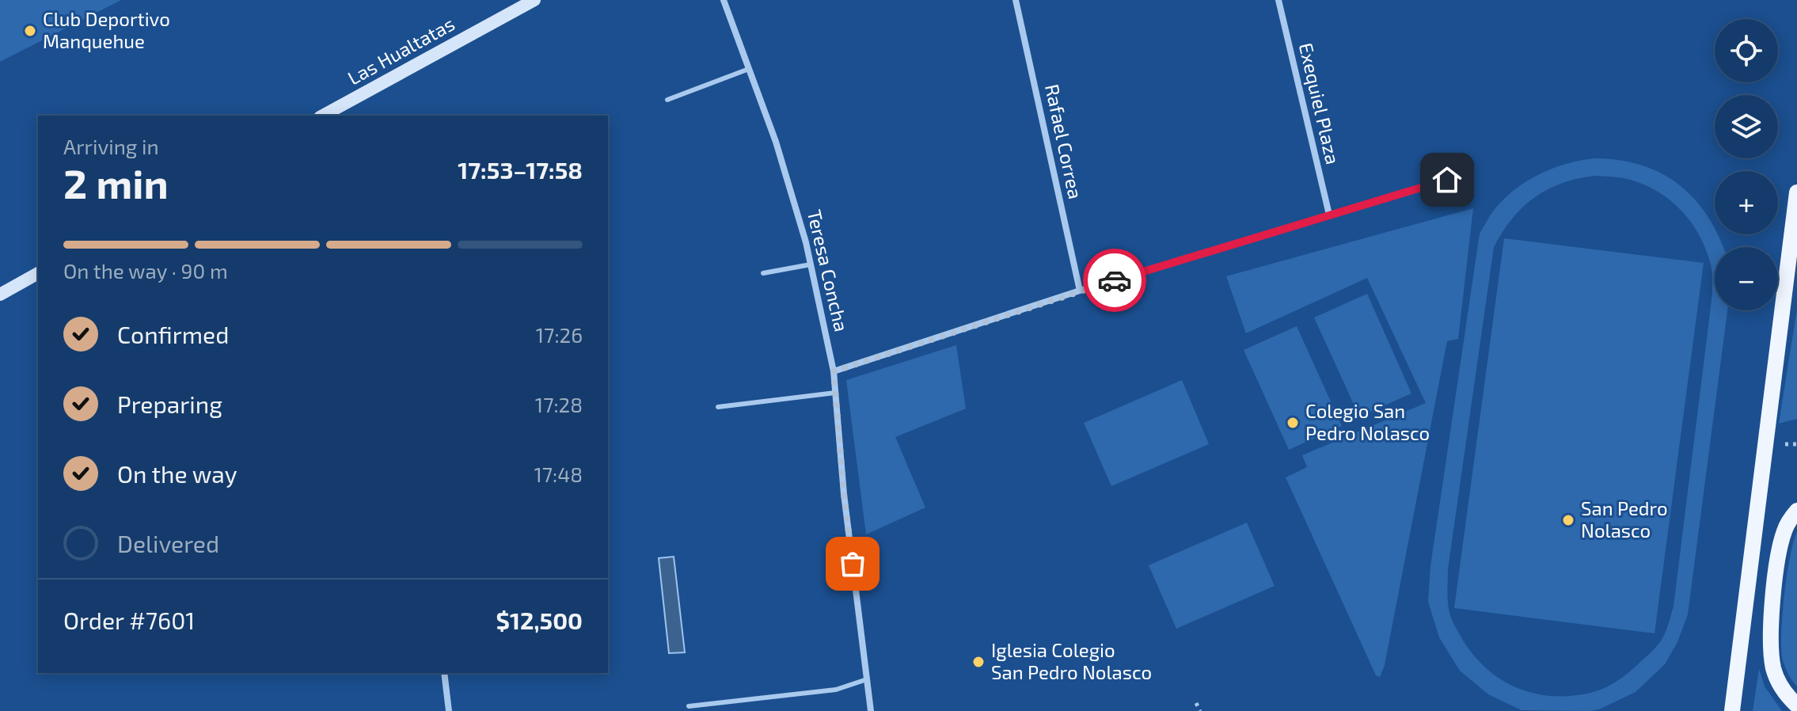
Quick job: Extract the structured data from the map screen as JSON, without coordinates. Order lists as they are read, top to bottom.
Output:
{
  "streets": {
    "street": [
      "Las Hualtatas",
      "Exequiel Plaza",
      "Rafael Correa",
      "Teresa Concha"
    ]
  },
  "places": [
    "Club Deportivo Manquehue",
    "Colegio San Pedro Nolasco",
    "San Pedro Nolasco",
    "Iglesia Colegio San Pedro Nolasco"
  ],
  "page": {
    "map_buttons": ["+", "−"],
    "heading": ["2 min", "Arriving in", "17:53–17:58"],
    "panel": ["Order #7601", "$12,500"],
    "bar": "On the way · 90 m",
    "list": [
      ["Confirmed", "17:26"],
      ["Preparing", "17:28"],
      ["On the way", "17:48"],
      "Delivered"
    ]
  }
}
